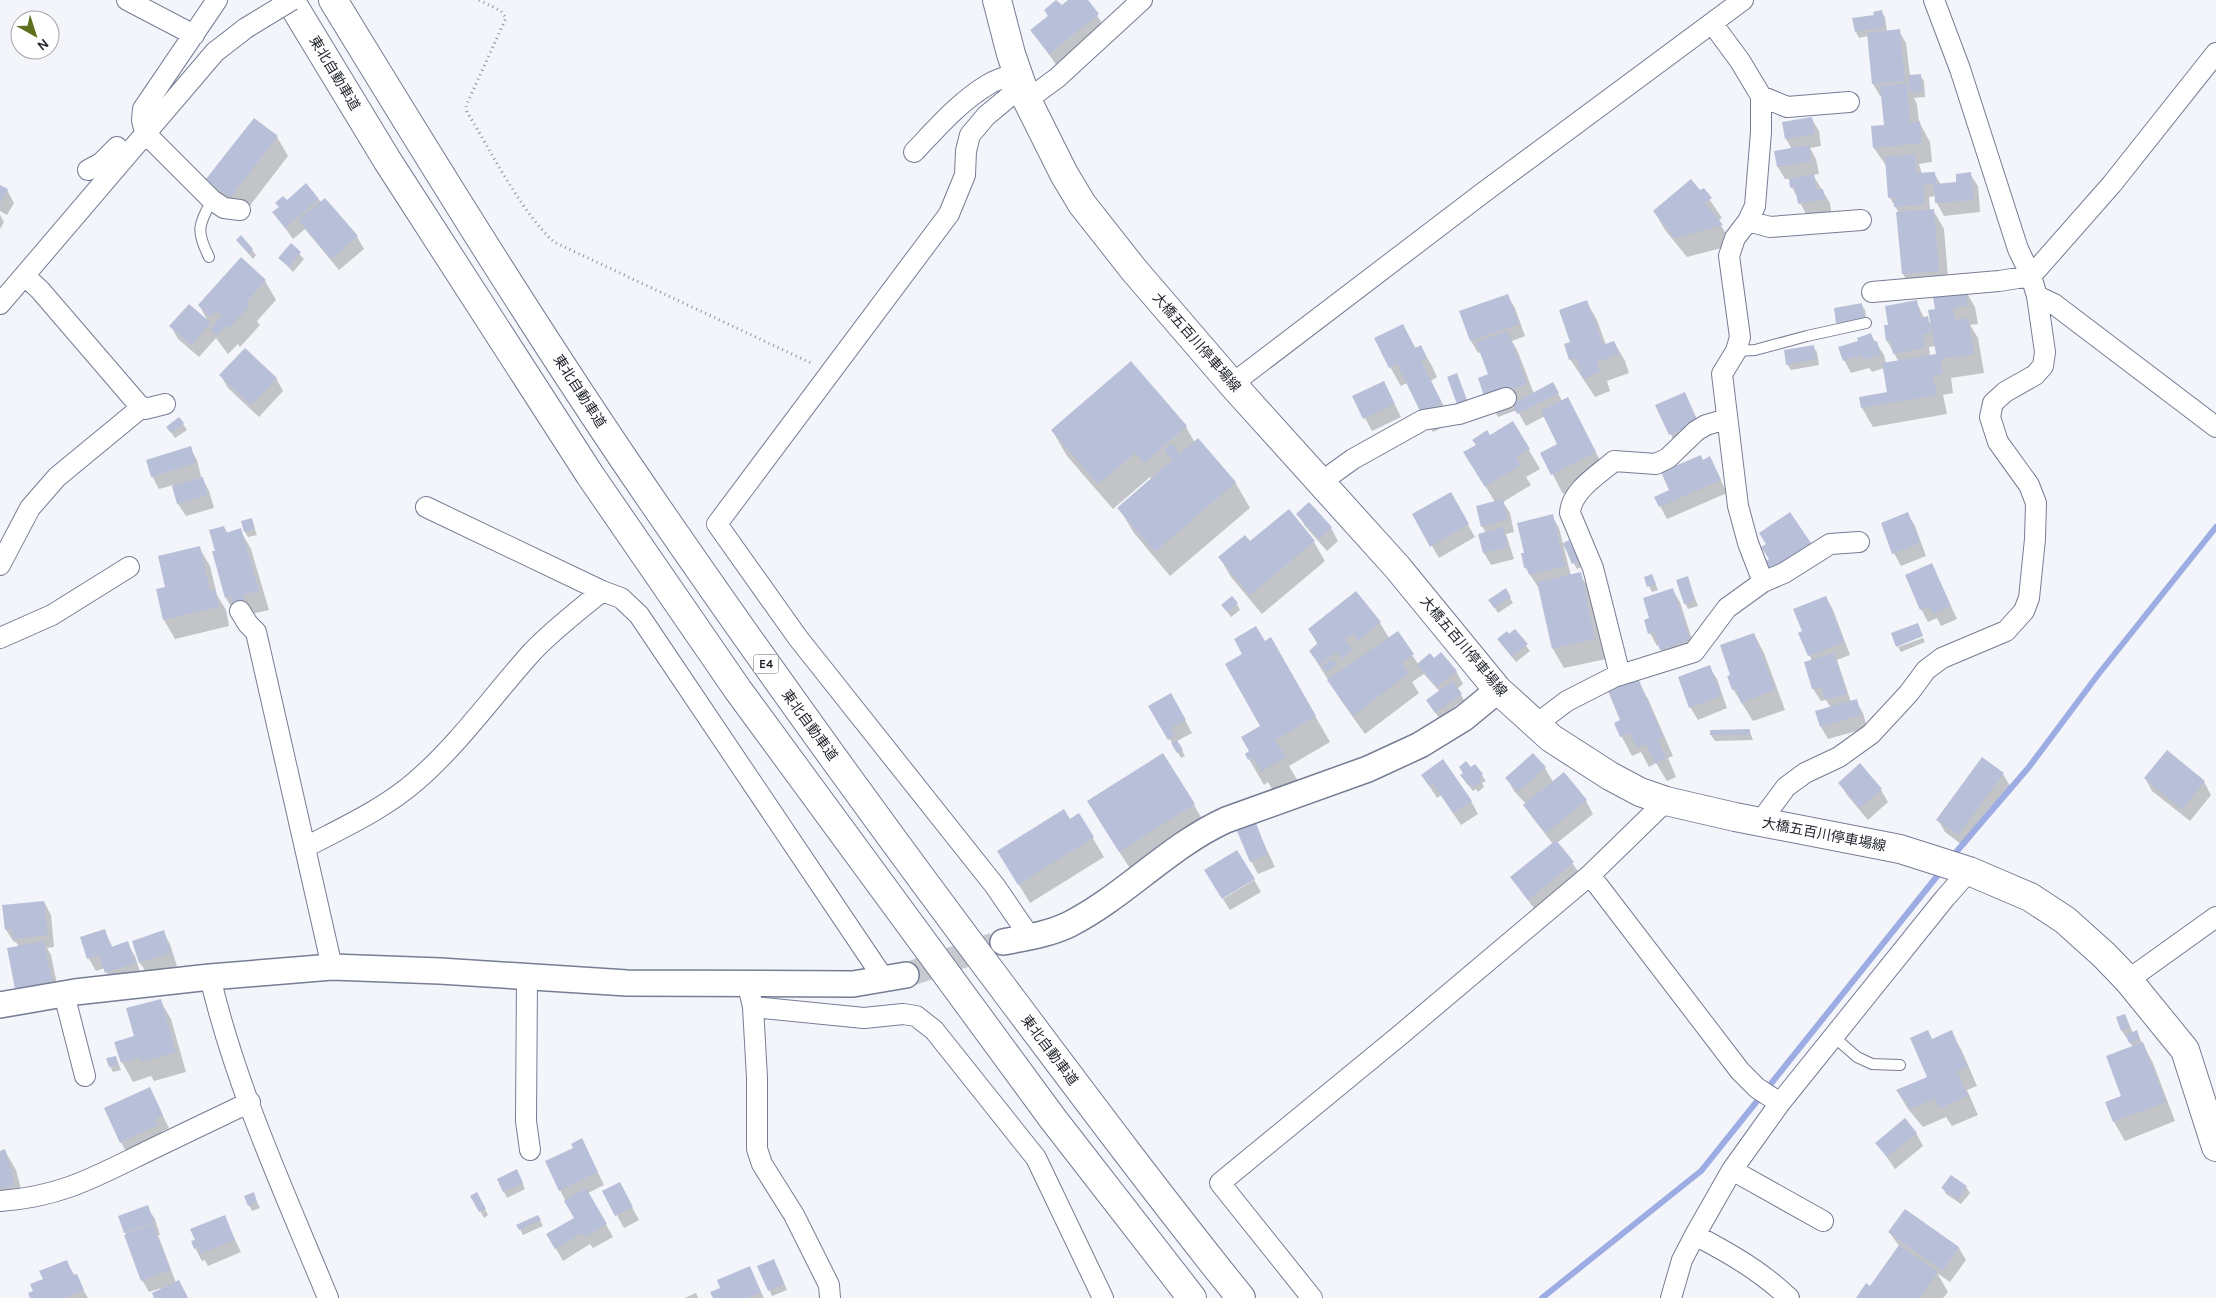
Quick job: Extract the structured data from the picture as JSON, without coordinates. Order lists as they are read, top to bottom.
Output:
{
  "streets": {
    "main road": ["東北自動車道", "大橋五百川停車場線", "E4"]
  },
  "north": "bottom right"
}
